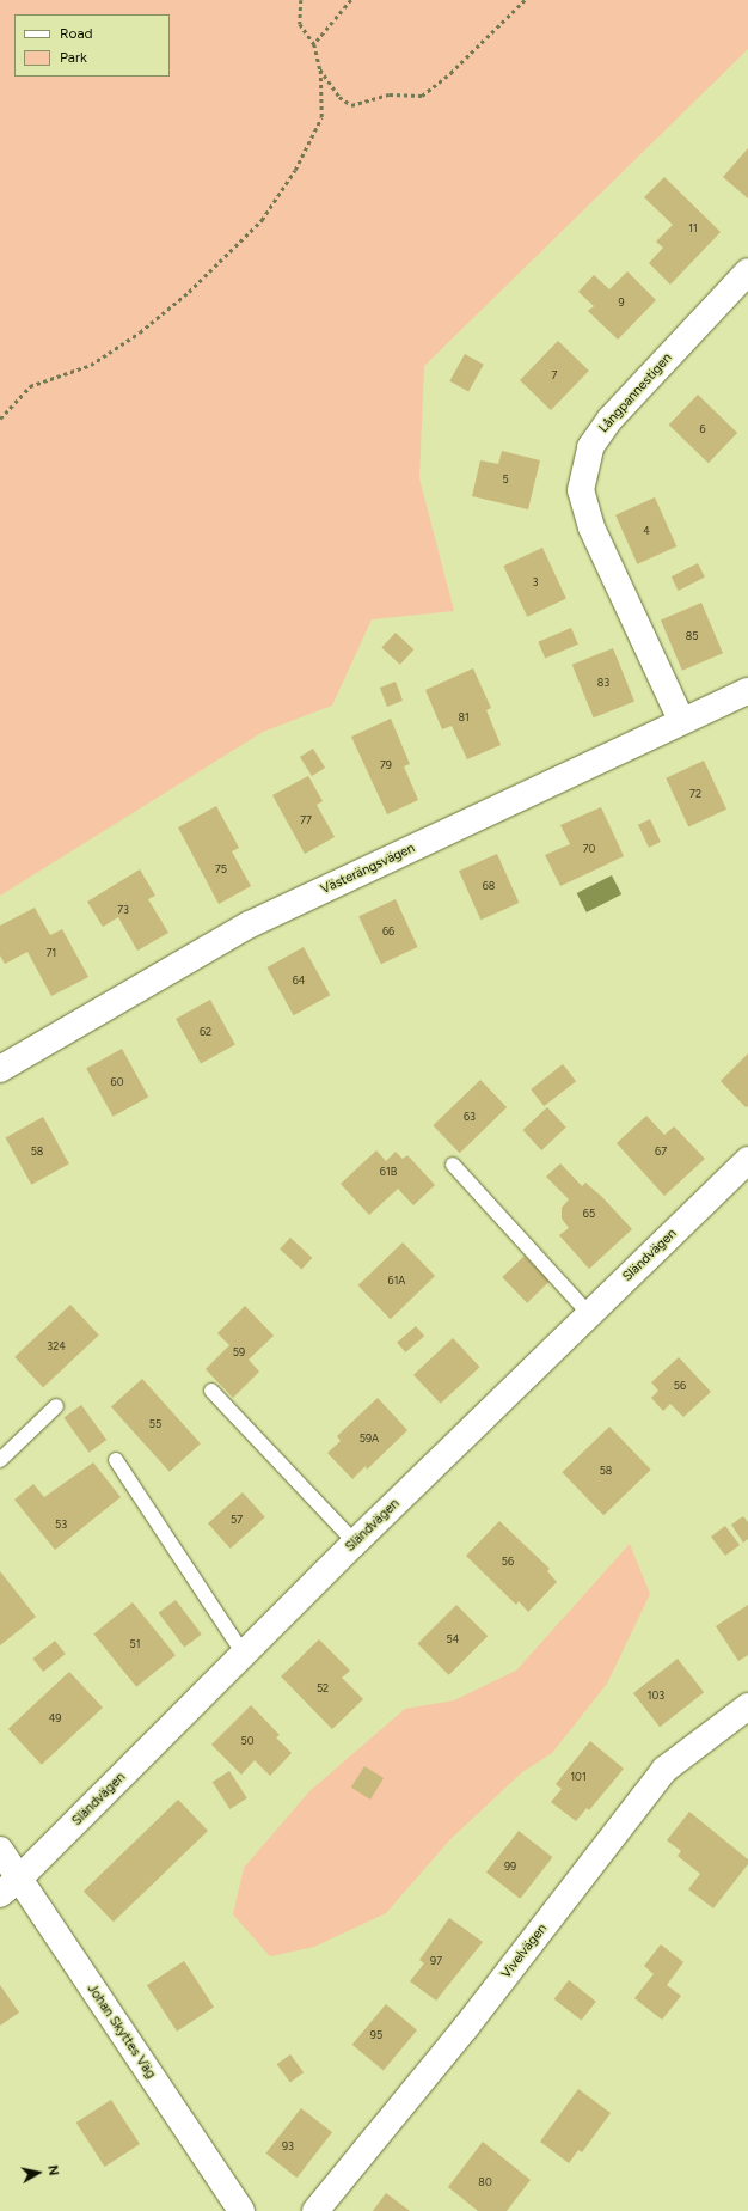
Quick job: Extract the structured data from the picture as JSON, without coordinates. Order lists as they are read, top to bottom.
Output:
{
  "streets": {
    "street": [
      "Långpannestigen",
      "Västerängsvägen",
      "Sländvägen",
      "Vivelvägen",
      "Johan Skyttes Väg"
    ]
  },
  "crossings": [
    ["Långpannestigen", "Västerängsvägen"],
    ["Sländvägen", "Johan Skyttes Väg"]
  ],
  "house_numbers": [
    "11",
    "9",
    "7",
    "6",
    "5",
    "4",
    "3",
    "85",
    "83",
    "81",
    "79",
    "72",
    "77",
    "70",
    "75",
    "68",
    "73",
    "66",
    "71",
    "64",
    "62",
    "60",
    "63",
    "58",
    "67",
    "61B",
    "65",
    "61A",
    "324",
    "59",
    "56",
    "55",
    "59A",
    "58",
    "57",
    "53",
    "56",
    "54",
    "51",
    "52",
    "103",
    "49",
    "50",
    "101",
    "99",
    "97",
    "95",
    "93",
    "80"
  ],
  "legend": ["Road", "Park"],
  "north": "right"
}
